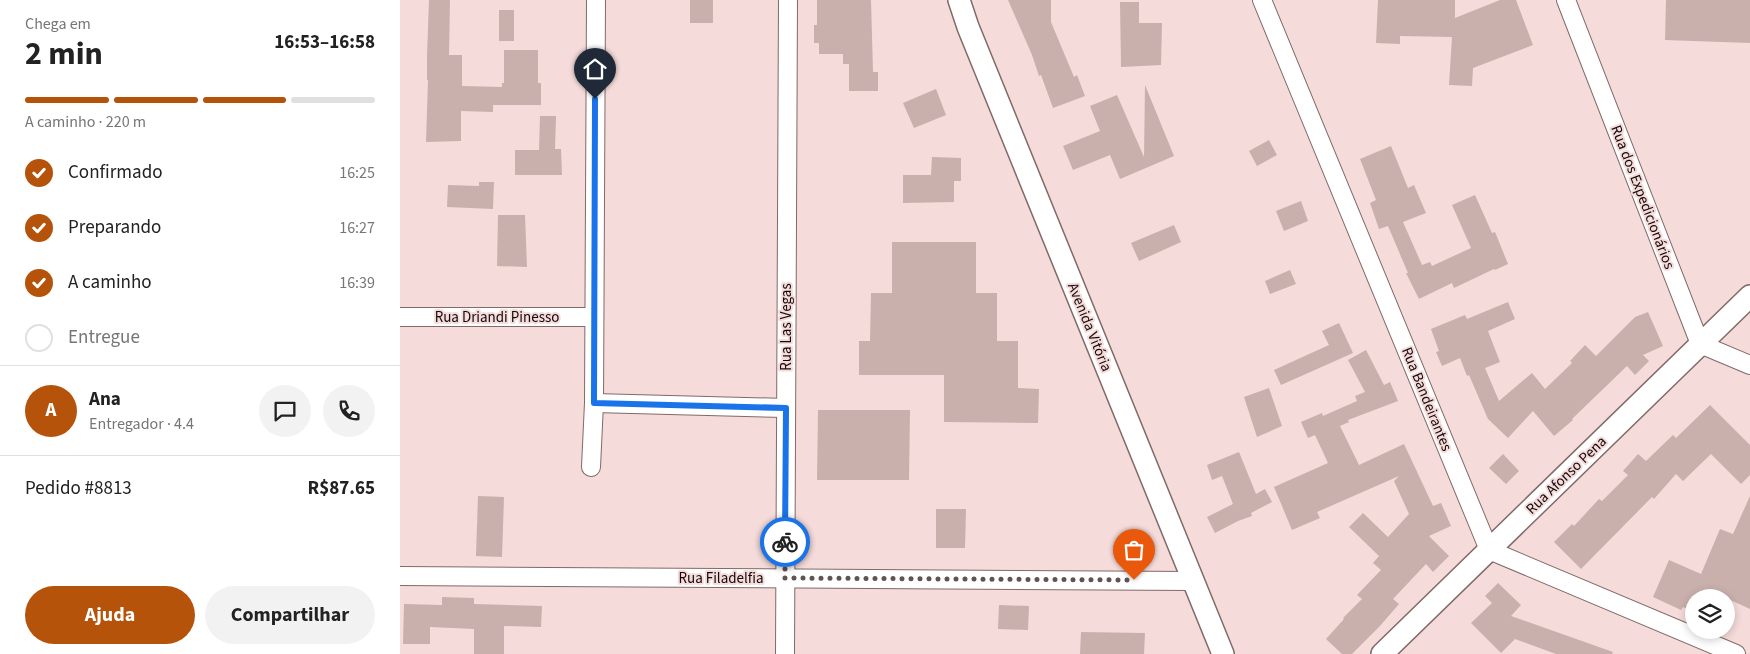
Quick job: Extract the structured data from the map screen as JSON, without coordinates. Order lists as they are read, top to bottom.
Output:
{
  "streets": {
    "street": [
      "Rua dos Expedicionários",
      "Rua Driandi Pinesso",
      "Rua Las Vegas",
      "Avenida Vitória",
      "Rua Bandeirantes",
      "Rua Afonso Pena",
      "Rua Filadelfia"
    ]
  },
  "crossings": [
    ["Rua dos Expedicionários", "Rua Afonso Pena"],
    ["Rua Las Vegas", "Rua Filadelfia"],
    ["Avenida Vitória", "Rua Filadelfia"],
    ["Rua Bandeirantes", "Rua Afonso Pena"]
  ],
  "page": {
    "heading": ["2 min", "Chega em", "16:53–16:58"],
    "panel": [
      "Ana",
      "Entregador · 4.4",
      "Pedido #8813",
      "R$87.65"
    ],
    "bar": "A caminho · 220 m",
    "list": [
      ["Confirmado", "16:25"],
      ["Preparando", "16:27"],
      ["A caminho", "16:39"],
      "Entregue"
    ],
    "round": "A",
    "buttons": ["Ajuda", "Compartilhar"]
  }
}
